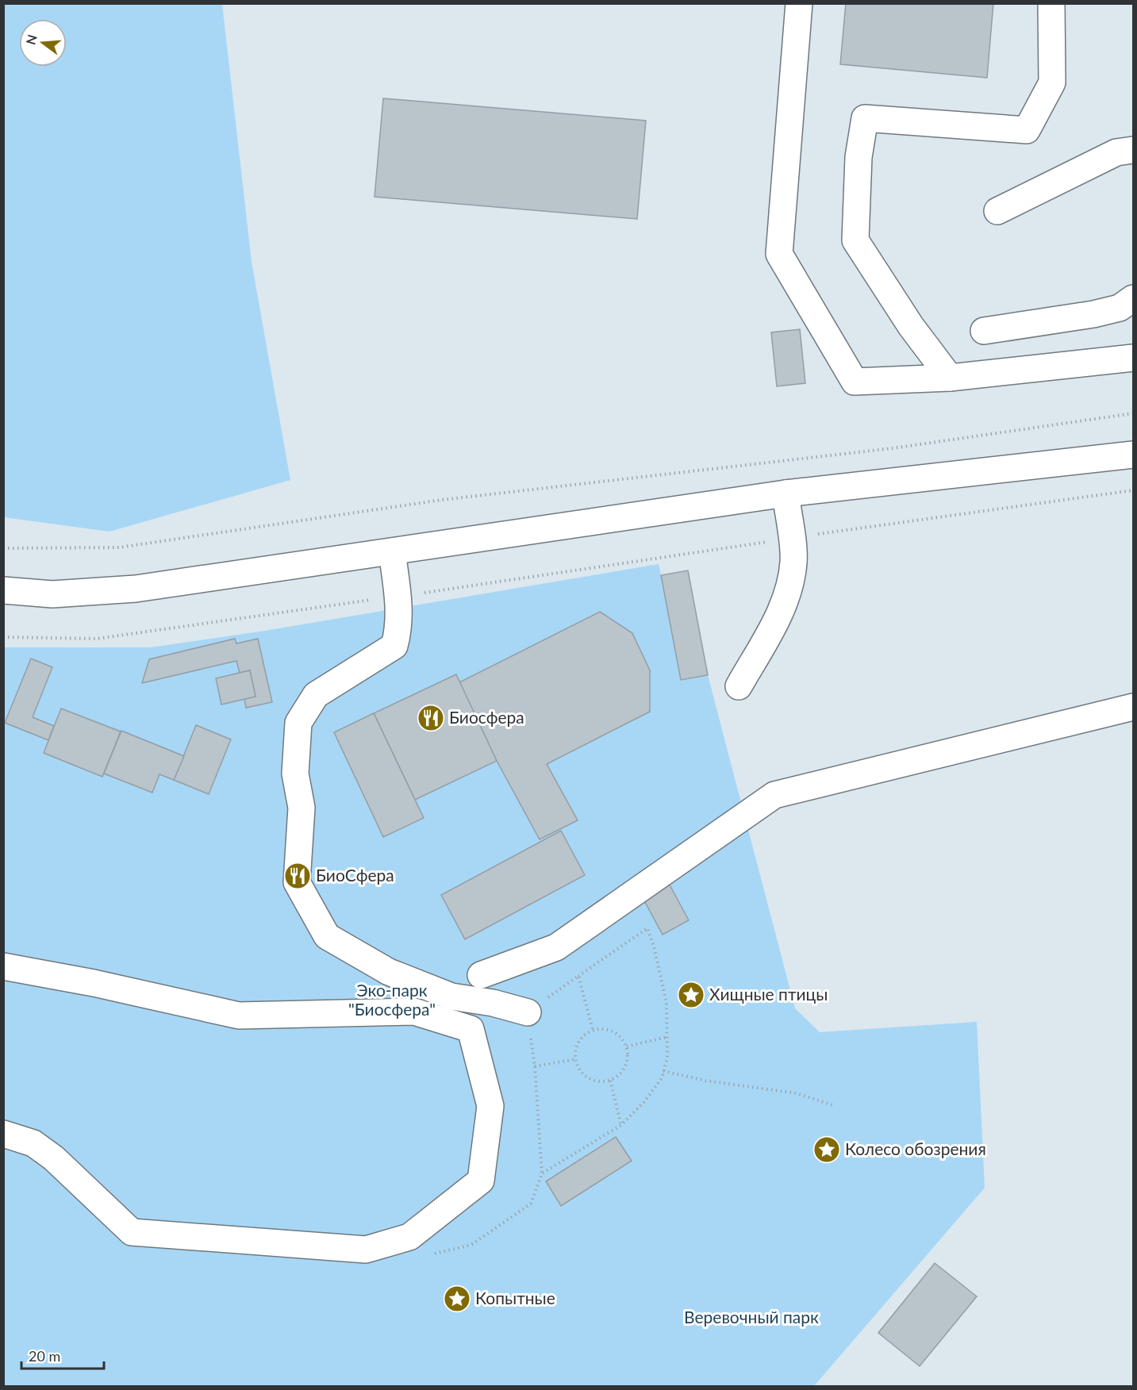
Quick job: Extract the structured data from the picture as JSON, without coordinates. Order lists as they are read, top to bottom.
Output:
{
  "parks": ["Эко-парк \"Биосфера\"", "Веревочный парк"],
  "places": {
    "restaurant": ["Биосфера", "БиоСфера"],
    "place": ["Хищные птицы", "Колесо обозрения", "Копытные"]
  },
  "scale_bar": "20 m",
  "north": "left"
}
